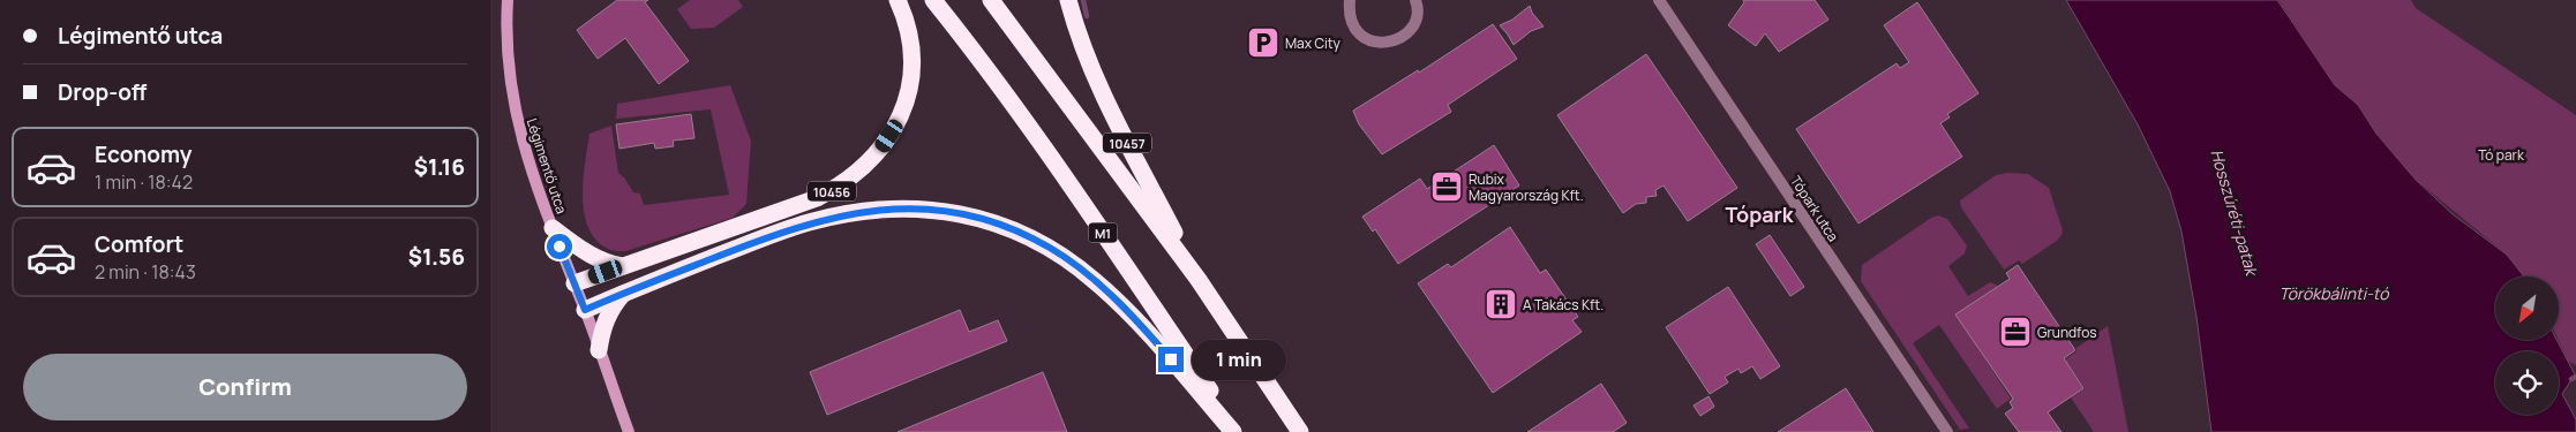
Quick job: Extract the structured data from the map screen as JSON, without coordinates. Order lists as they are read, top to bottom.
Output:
{
  "streets": {
    "highway": ["10457", "10456", "M1"],
    "main road": ["Légimentő utca"],
    "street": ["Tópark utca"]
  },
  "crossings": [
    ["Légimentő utca", "10456"]
  ],
  "districts": ["Tópark"],
  "water": ["Hosszúréti-patak", "Törökbálinti-tó"],
  "parks": ["Tó park"],
  "places": {
    "parking": ["Max City"],
    "office": ["Rubix Magyarország Kft.", "Grundfos"],
    "building": ["A Takács Kft."]
  },
  "north": "bottom left",
  "page": {
    "banner": ["Légimentő utca", "Drop-off"],
    "list": [
      {
        "name": "Economy",
        "note": "1 min · 18:42",
        "value": "$1.16"
      },
      {
        "name": "Comfort",
        "note": "2 min · 18:43",
        "value": "$1.56"
      }
    ],
    "bubble": "1 min",
    "buttons": "Confirm"
  }
}
